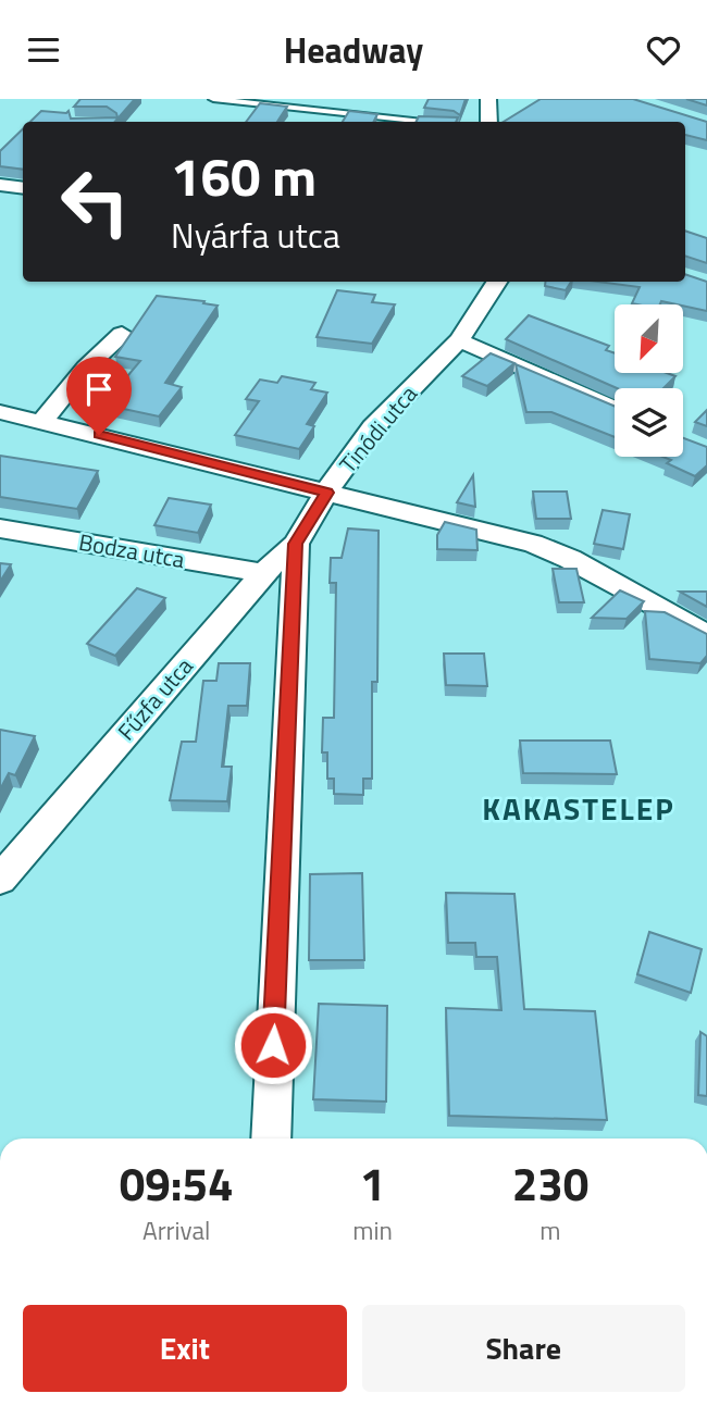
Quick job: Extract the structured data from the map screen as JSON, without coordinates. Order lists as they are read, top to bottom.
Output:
{
  "streets": {
    "street": ["Tinódi utca", "Bodza utca", "Fűzfa utca"]
  },
  "crossings": [
    ["Tinódi utca", "Fűzfa utca"],
    ["Bodza utca", "Fűzfa utca"]
  ],
  "districts": ["KAKASTELEP"],
  "north": "bottom left",
  "page": {
    "header": "Headway",
    "turn": ["160 m", "Nyárfa utca"],
    "eta": [
      "09:54",
      "Arrival",
      "1",
      "min",
      "230",
      "m"
    ],
    "buttons": ["Exit", "Share"]
  }
}
